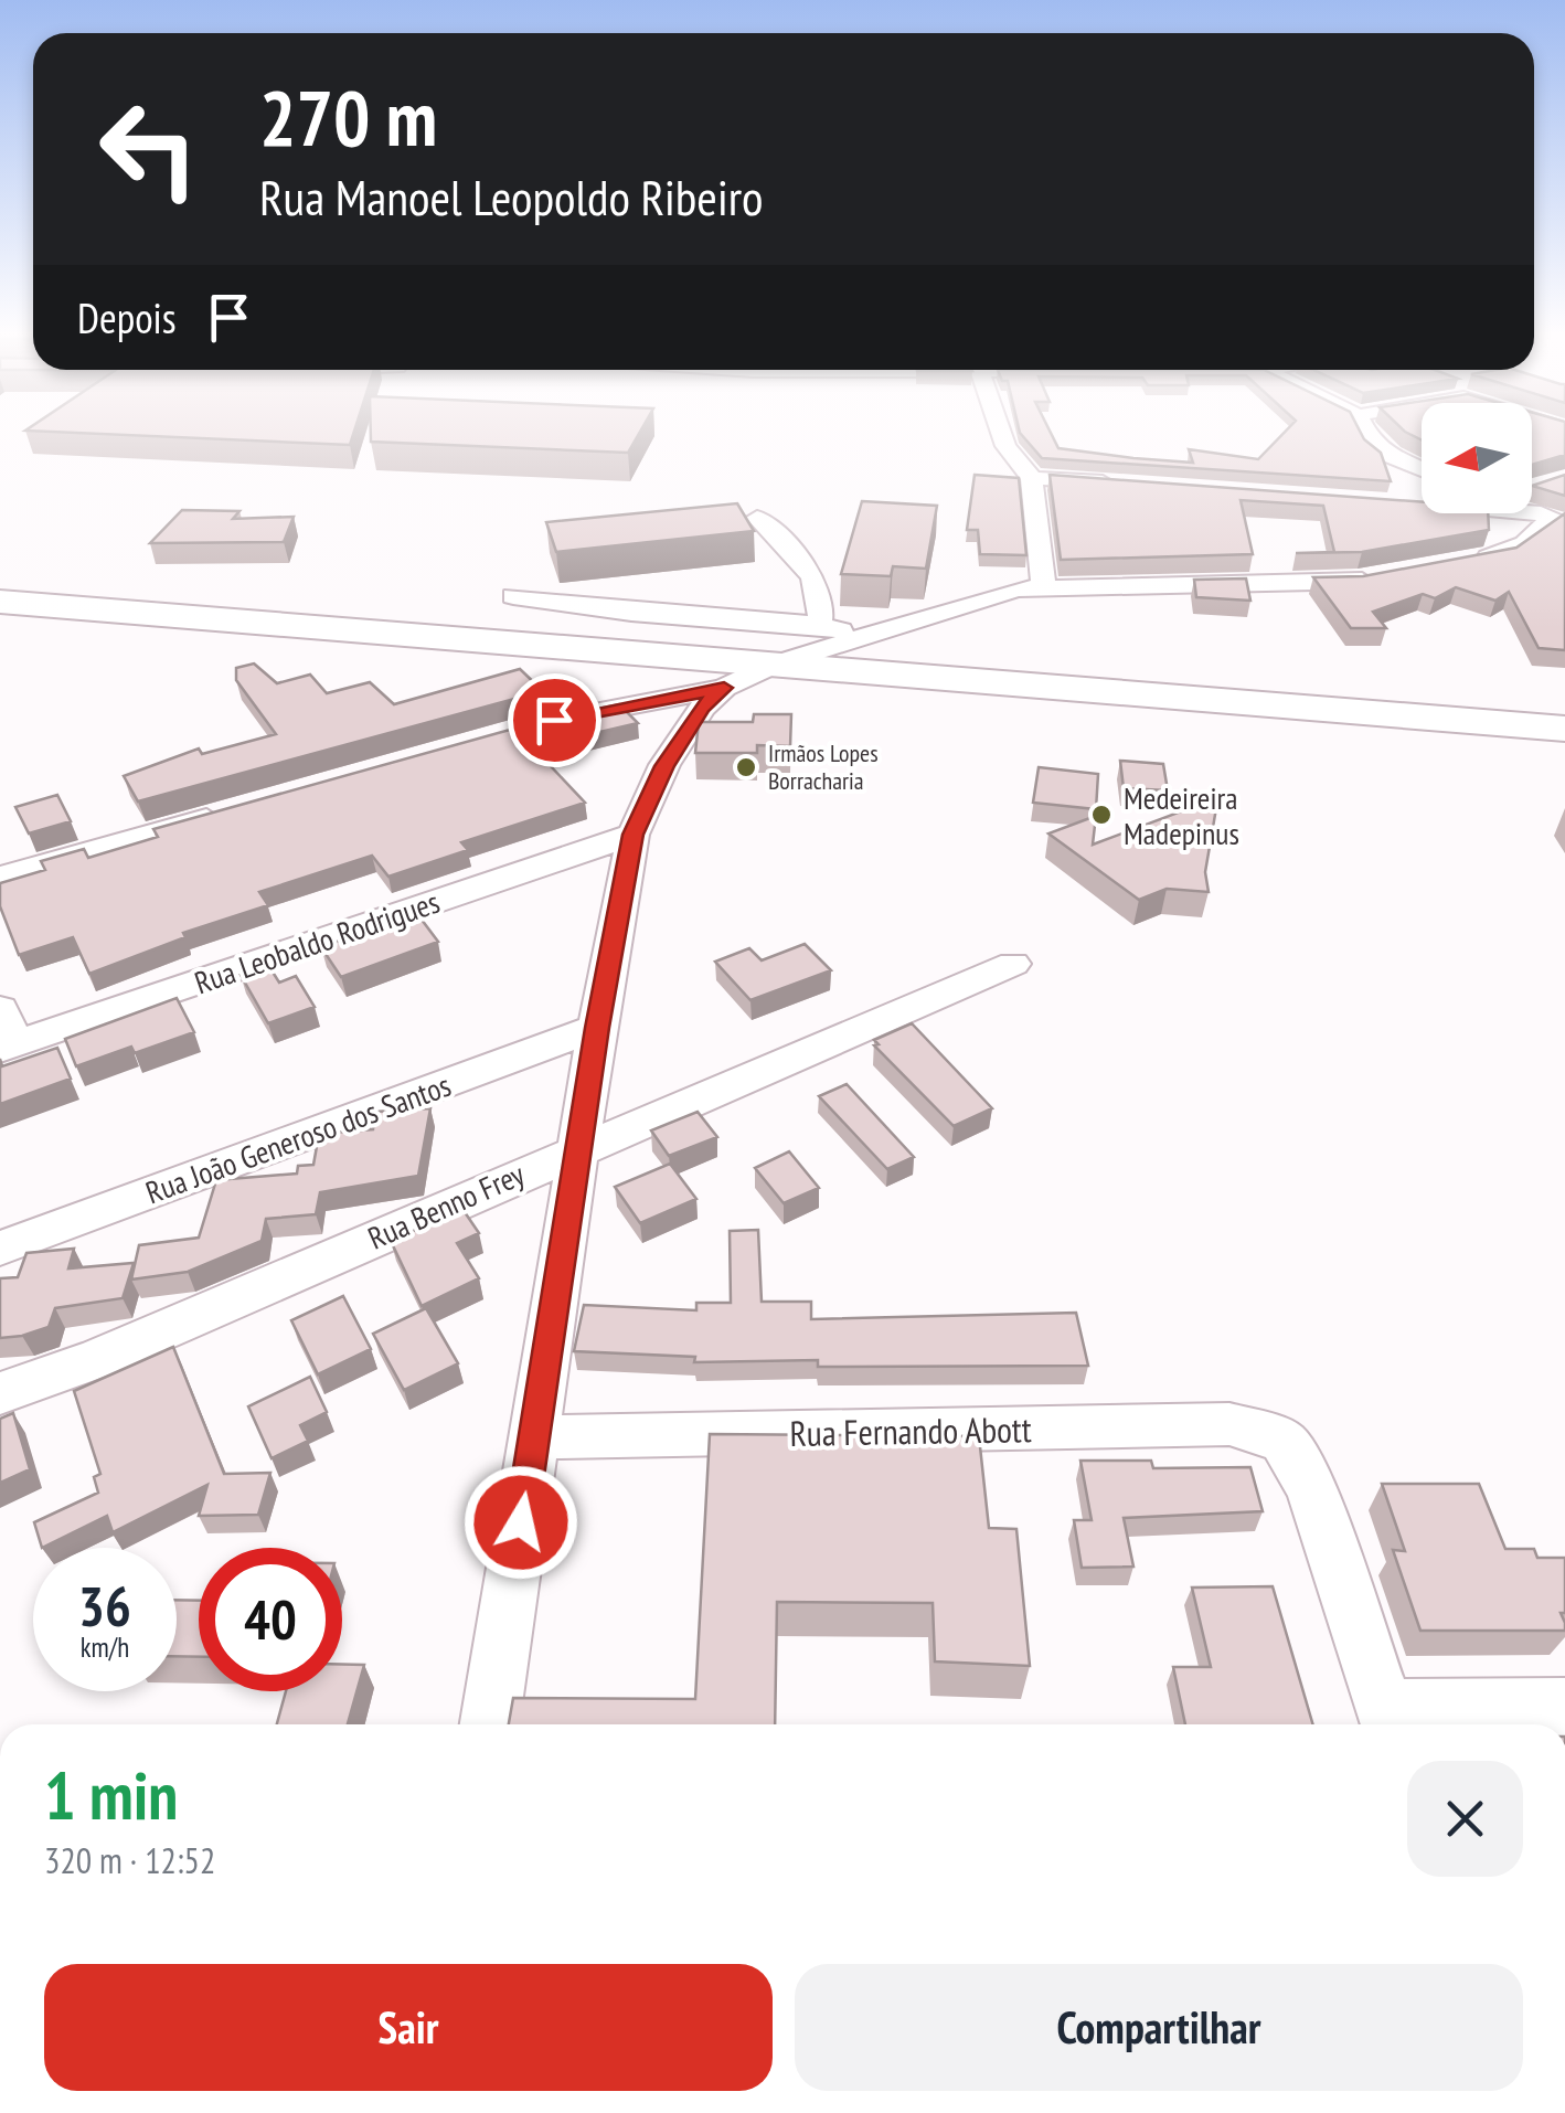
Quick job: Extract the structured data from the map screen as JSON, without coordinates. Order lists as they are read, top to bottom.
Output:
{
  "streets": {
    "street": [
      "Rua Leobaldo Rodrigues",
      "Rua João Generoso dos Santos",
      "Rua Benno Frey",
      "Rua Fernando Abott"
    ]
  },
  "places": ["Irmãos Lopes Borracharia", "Medeireira Madepinus"],
  "north": "left",
  "page": {
    "turn": ["270 m", "Rua Manoel Leopoldo Ribeiro"],
    "then": "Depois",
    "speed": "36 km/h",
    "limit": "40",
    "heading": ["1 min", "320 m · 12:52"],
    "buttons": ["Sair", "Compartilhar"]
  }
}
